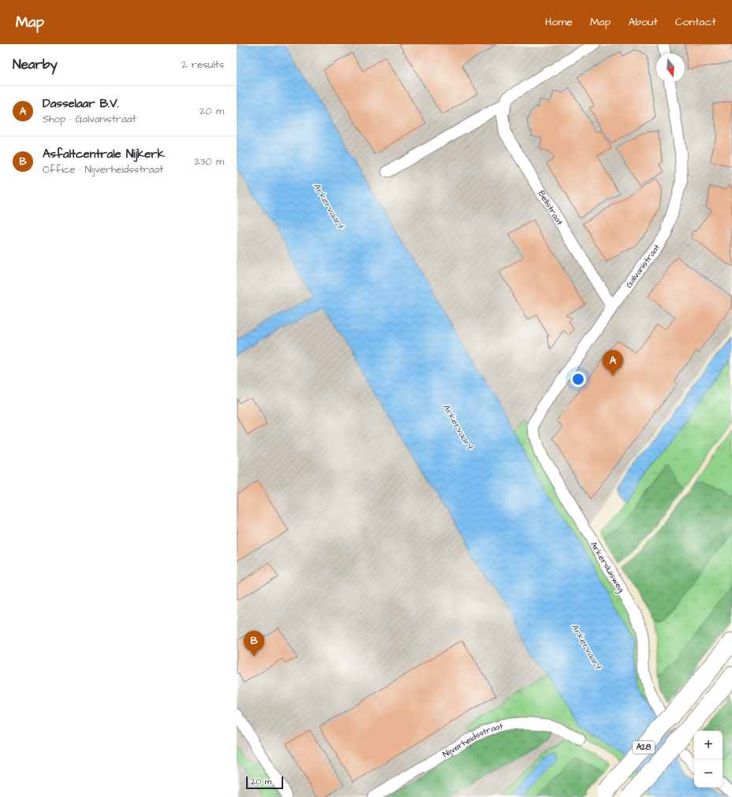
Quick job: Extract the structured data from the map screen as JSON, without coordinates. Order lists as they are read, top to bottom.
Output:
{
  "streets": {
    "highway": ["A28"],
    "street": [
      "Bellstraat",
      "Galvanistraat",
      "Arkersluisweg",
      "Nijverheidsstraat"
    ]
  },
  "crossings": [
    ["Bellstraat", "Galvanistraat"],
    ["Galvanistraat", "Arkersluisweg"]
  ],
  "water": ["Arkervaart"],
  "scale_bar": "20 m",
  "north": "bottom",
  "page": {
    "header": "Map",
    "nav": [
      "Home",
      "Map",
      "About",
      "Contact"
    ],
    "heading": ["Nearby", "2 results"],
    "list": [
      {
        "mark": "A",
        "name": "Dasselaar B.V.",
        "note": "Shop · Galvanistraat",
        "value": "20 m"
      },
      {
        "mark": "B",
        "name": "Asfaltcentrale Nijkerk",
        "note": "Office · Nijverheidsstraat",
        "value": "230 m"
      }
    ],
    "pins": ["A", "B"],
    "map_buttons": ["+", "−"],
    "scale": "20 m"
  }
}
